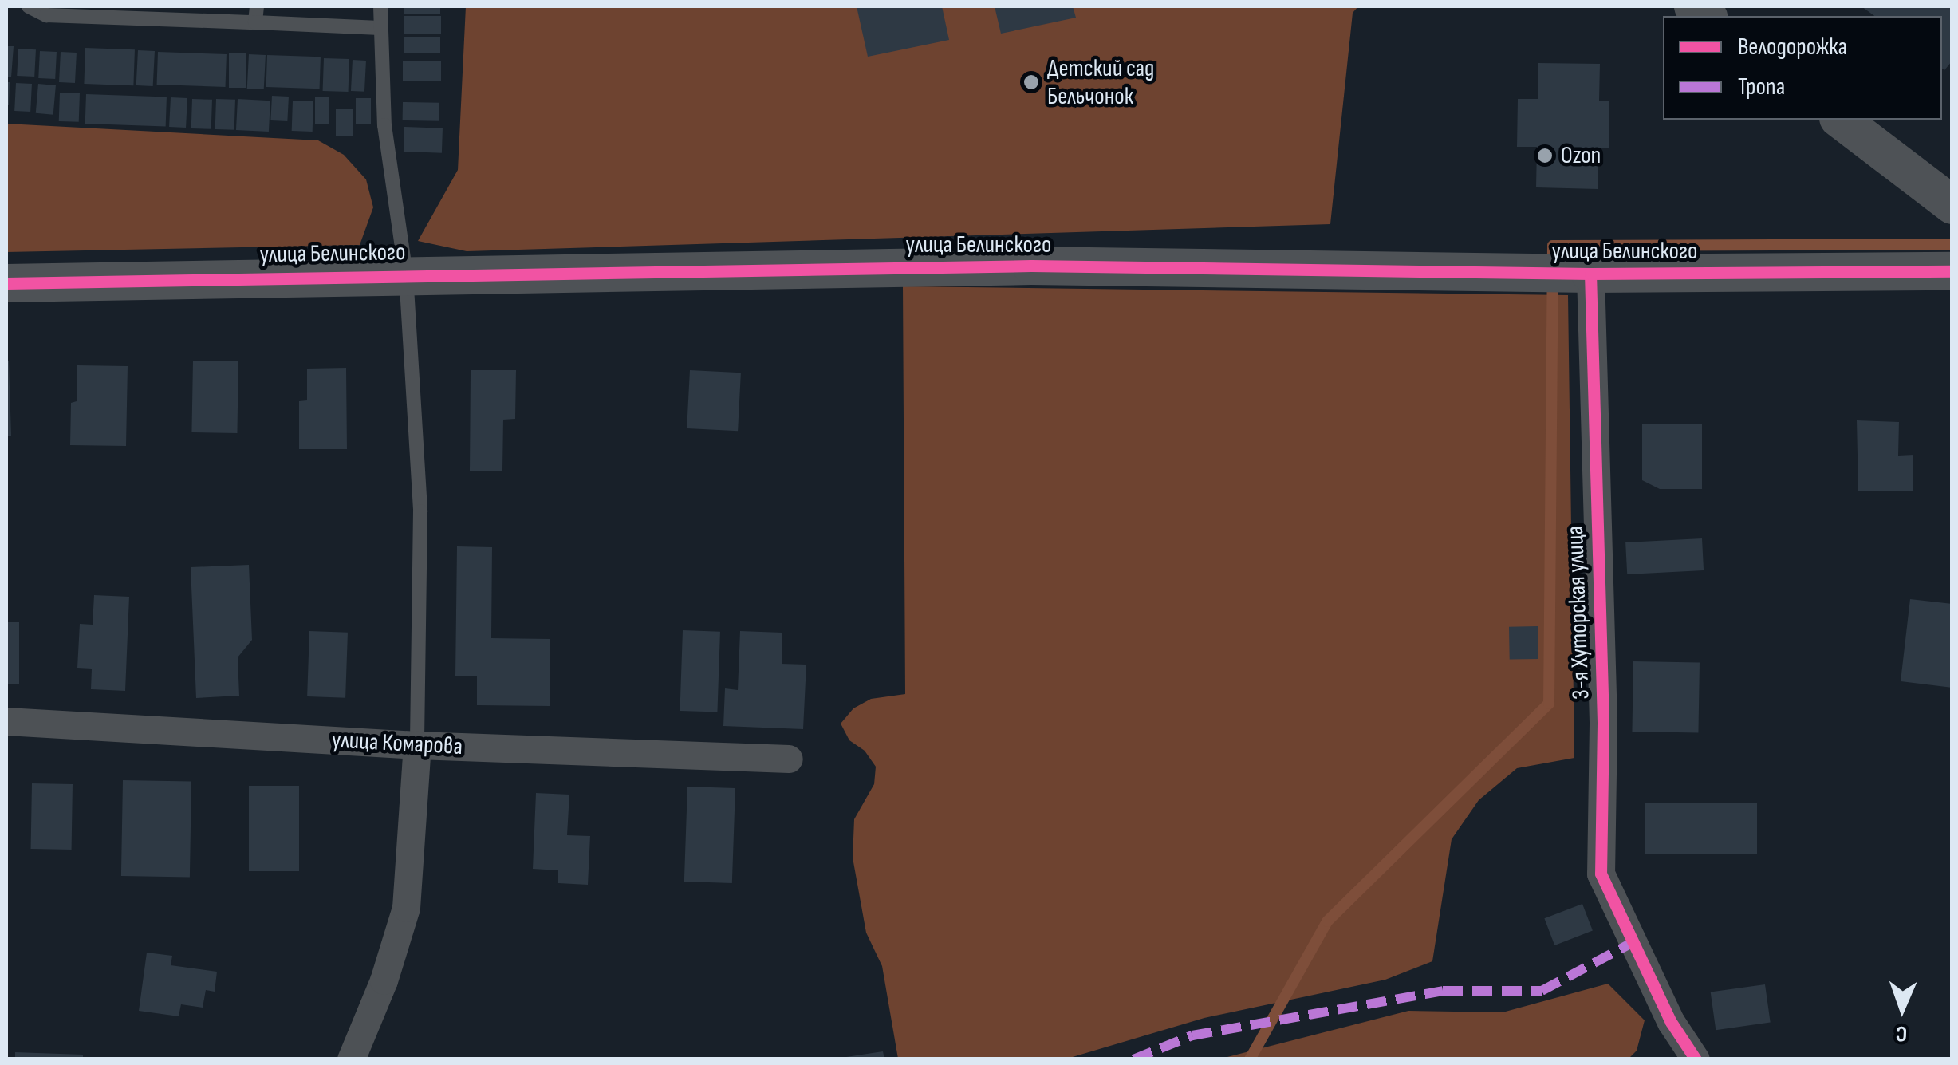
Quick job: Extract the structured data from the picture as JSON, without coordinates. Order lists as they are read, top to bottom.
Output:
{
  "streets": {
    "street": ["улица Белинского", "3-я Хуторская улица", "улица Комарова"]
  },
  "crossings": [
    ["улица Белинского", "3-я Хуторская улица"]
  ],
  "places": ["Детский сад Бельчонок", "Ozon"],
  "legend": ["Велодорожка", "Тропа"],
  "north": "bottom"
}
